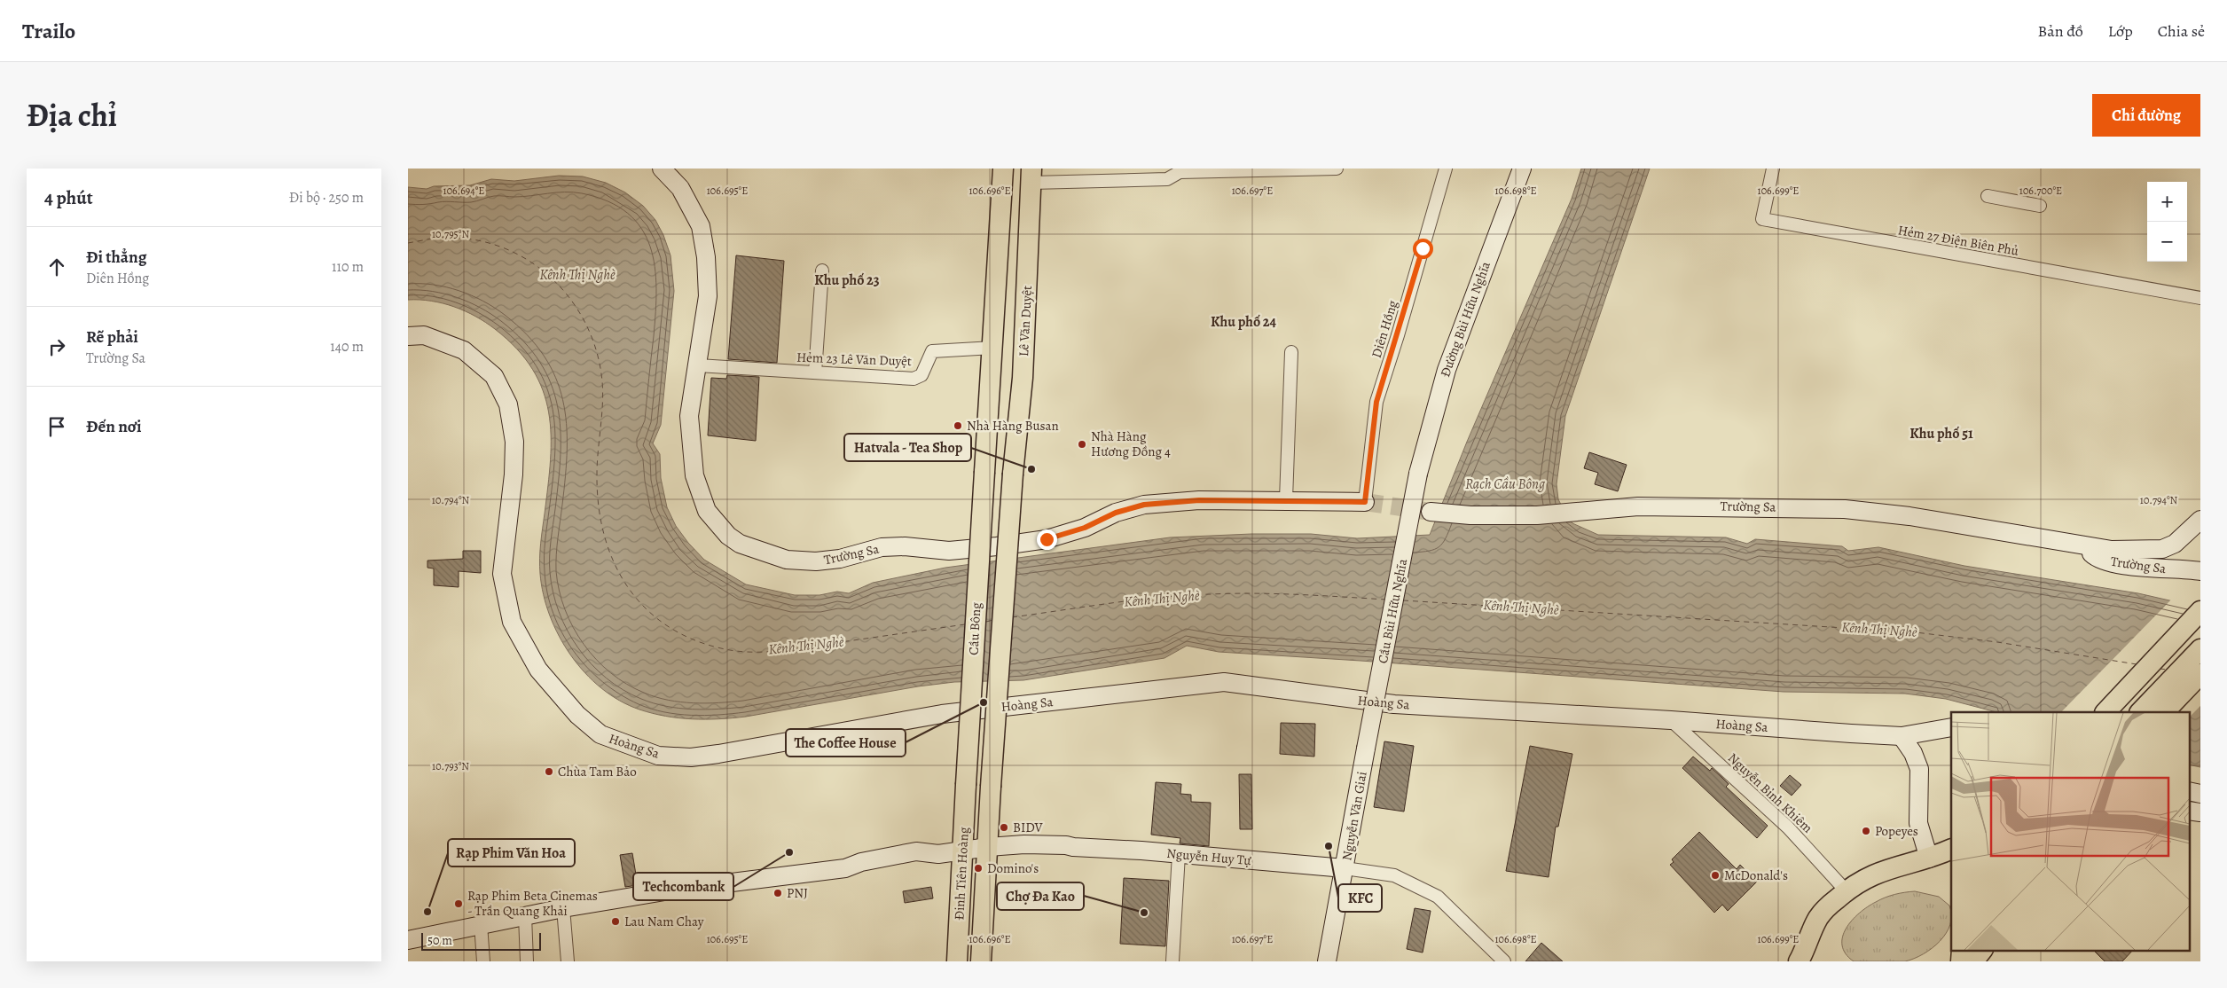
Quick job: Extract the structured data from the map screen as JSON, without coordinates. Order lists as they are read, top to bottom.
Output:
{
  "streets": {
    "main road": ["Lê Văn Duyệt", "Cầu Bông", "Đinh Tiên Hoàng"],
    "street": [
      "Hẻm 27 Điện Biên Phủ",
      "Đường Bùi Hữu Nghĩa",
      "Diên Hồng",
      "Hẻm 23 Lê Văn Duyệt",
      "Trường Sa",
      "Cầu Bùi Hữu Nghĩa",
      "Hoàng Sa",
      "Nguyễn Bỉnh Khiêm",
      "Nguyễn Văn Giai",
      "Nguyễn Huy Tự"
    ]
  },
  "crossings": [
    ["Đường Bùi Hữu Nghĩa", "Cầu Bùi Hữu Nghĩa"],
    ["Lê Văn Duyệt", "Cầu Bông"],
    ["Diên Hồng", "Trường Sa"],
    ["Hẻm 23 Lê Văn Duyệt", "Trường Sa"],
    ["Hẻm 23 Lê Văn Duyệt", "Cầu Bông"],
    ["Cầu Bùi Hữu Nghĩa", "Nguyễn Văn Giai"],
    ["Cầu Bông", "Đinh Tiên Hoàng"],
    ["Hoàng Sa", "Nguyễn Bỉnh Khiêm"],
    ["Nguyễn Văn Giai", "Nguyễn Huy Tự"],
    ["Nguyễn Huy Tự", "Đinh Tiên Hoàng"]
  ],
  "districts": ["Khu phố 23", "Khu phố 24", "Khu phố 51"],
  "water": ["Kênh Thị Nghè", "Rạch Cầu Bông"],
  "places": [
    "Nhà Hàng Busan",
    "Nhà Hàng Hương Đồng 4",
    "Hatvala - Tea Shop",
    "The Coffee House",
    "Chùa Tam Bảo",
    "BIDV",
    "Popeyes",
    "KFC",
    "Techcombank",
    "Domino's",
    "McDonald's",
    "PNJ",
    "Rạp Phim Beta Cinemas - Trần Quang Khải",
    "Rạp Phim Văn Hoa",
    "Chợ Đa Kao",
    "Lau Nam Chay"
  ],
  "scale_bar": "50 m",
  "page": {
    "header": "Trailo",
    "nav": ["Bản đồ", "Lớp", "Chia sẻ"],
    "title": "Địa chỉ",
    "buttons": "Chỉ đường",
    "heading": ["4 phút", "Đi bộ · 250 m"],
    "map_buttons": ["+", "−"],
    "list": [
      ["Đi thẳng", "Diên Hồng", "110 m"],
      ["Rẽ phải", "Trường Sa", "140 m"],
      "Đến nơi"
    ],
    "scale": "50 m"
  },
  "coordinates": [
    "106.694°E",
    "106.695°E",
    "106.696°E",
    "106.697°E",
    "106.698°E",
    "106.699°E",
    "106.700°E",
    "10.795°N",
    "10.794°N",
    "10.793°N"
  ]
}
